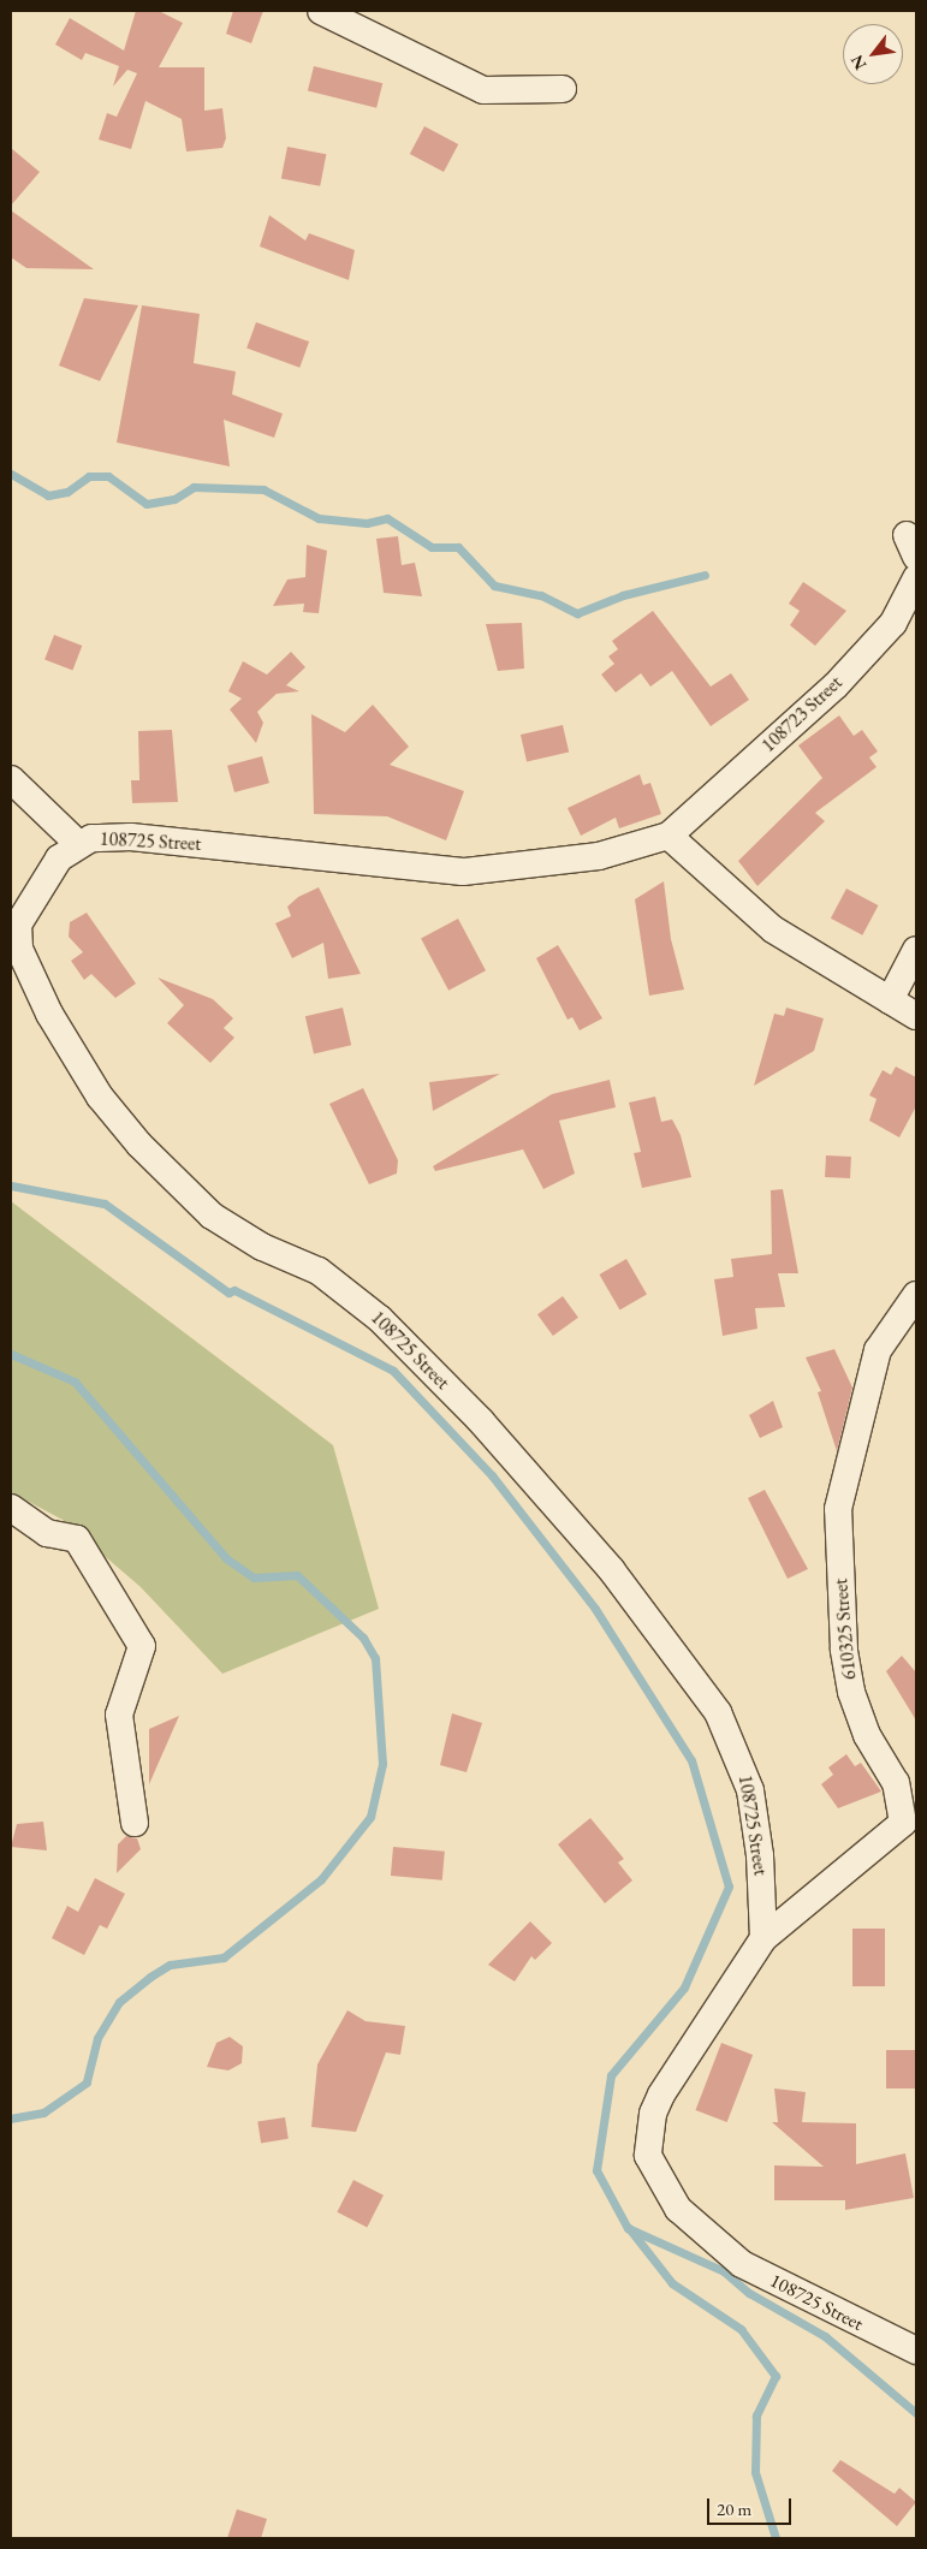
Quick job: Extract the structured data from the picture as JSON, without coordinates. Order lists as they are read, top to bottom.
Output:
{
  "streets": {
    "street": ["108723 Street", "108725 Street", "610325 Street"]
  },
  "crossings": [
    ["108723 Street", "108725 Street"],
    ["108725 Street", "610325 Street"]
  ],
  "scale_bar": "20 m",
  "north": "bottom left"
}
